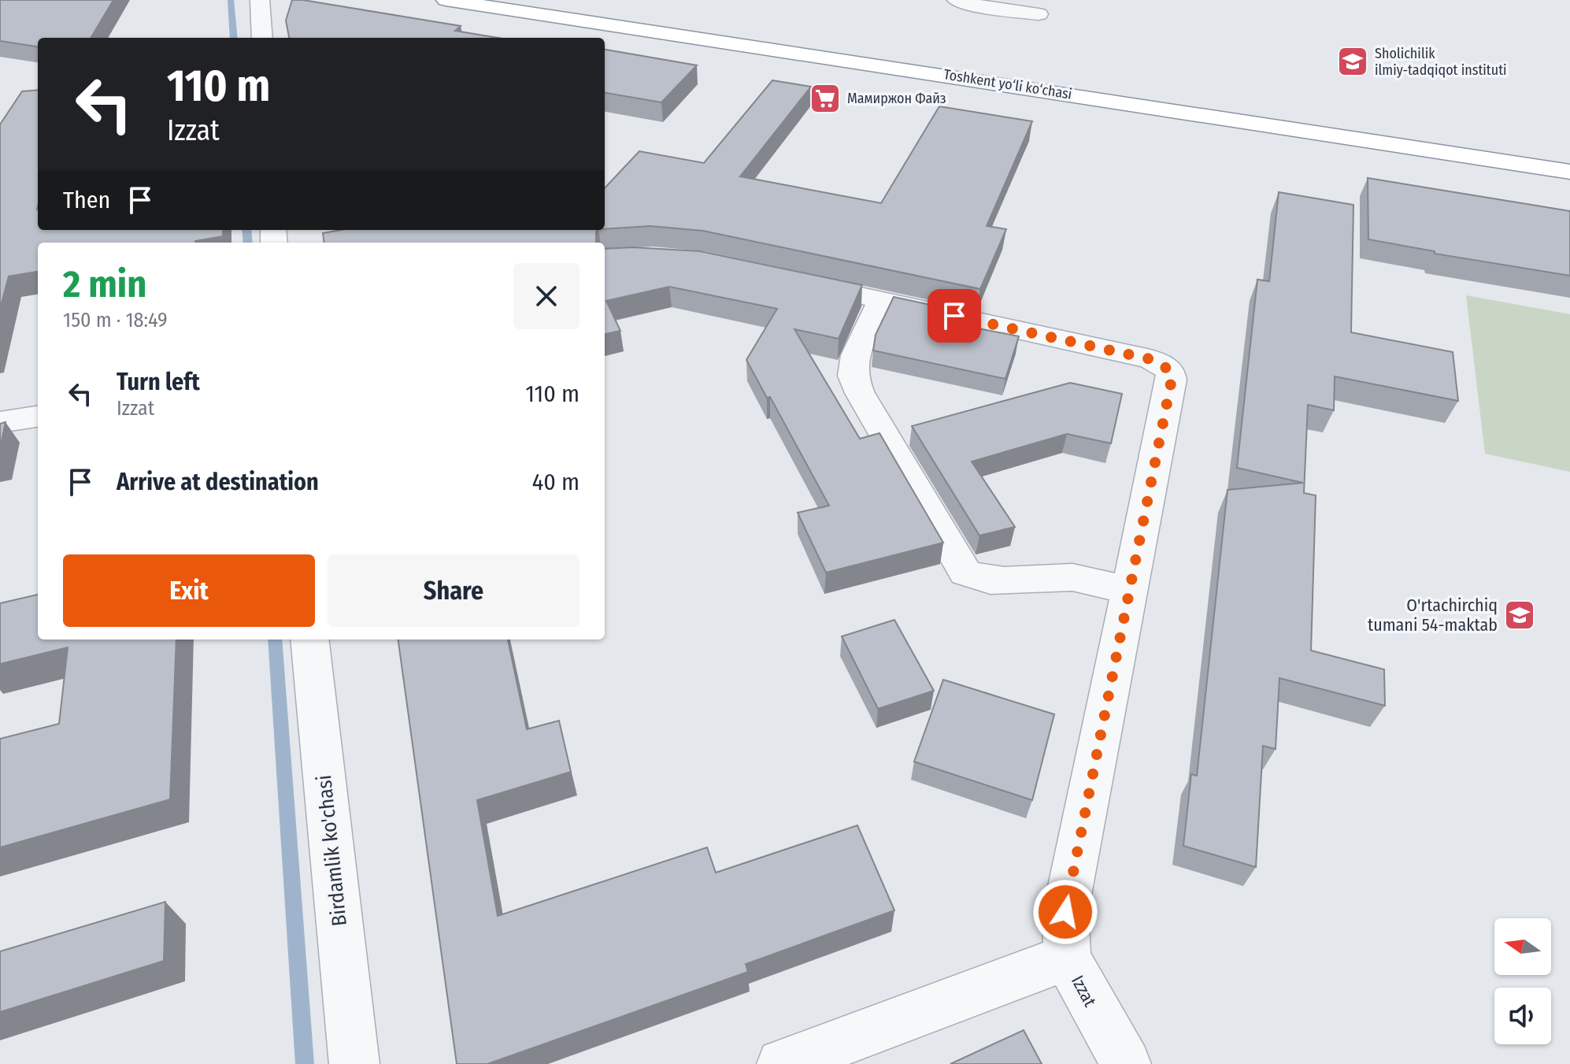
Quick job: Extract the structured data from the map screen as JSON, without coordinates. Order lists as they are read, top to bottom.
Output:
{
  "streets": {
    "highway": ["Toshkent yo‘li ko‘chasi"],
    "street": ["Birdamlik ko'chasi", "Izzat"]
  },
  "places": {
    "school or university": ["Sholichilik ilmiy-tadqiqot instituti", "O'rtachirchiq tumani 54-maktab"],
    "supermarket": ["Мамиржон Файз"]
  },
  "north": "left",
  "page": {
    "turn": ["110 m", "Izzat"],
    "then": "Then",
    "heading": ["2 min", "150 m · 18:49"],
    "list": [
      {
        "name": "Turn left",
        "note": "Izzat",
        "value": "110 m"
      },
      {
        "name": "Arrive at destination",
        "value": "40 m"
      }
    ],
    "buttons": ["Exit", "Share"]
  }
}
